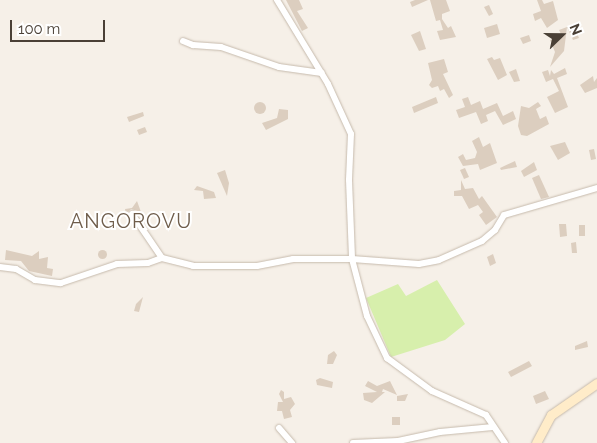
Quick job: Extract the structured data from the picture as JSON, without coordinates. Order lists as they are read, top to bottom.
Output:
{
  "districts": ["ANGOROVU"],
  "scale_bar": "100 m",
  "north": "right"
}
